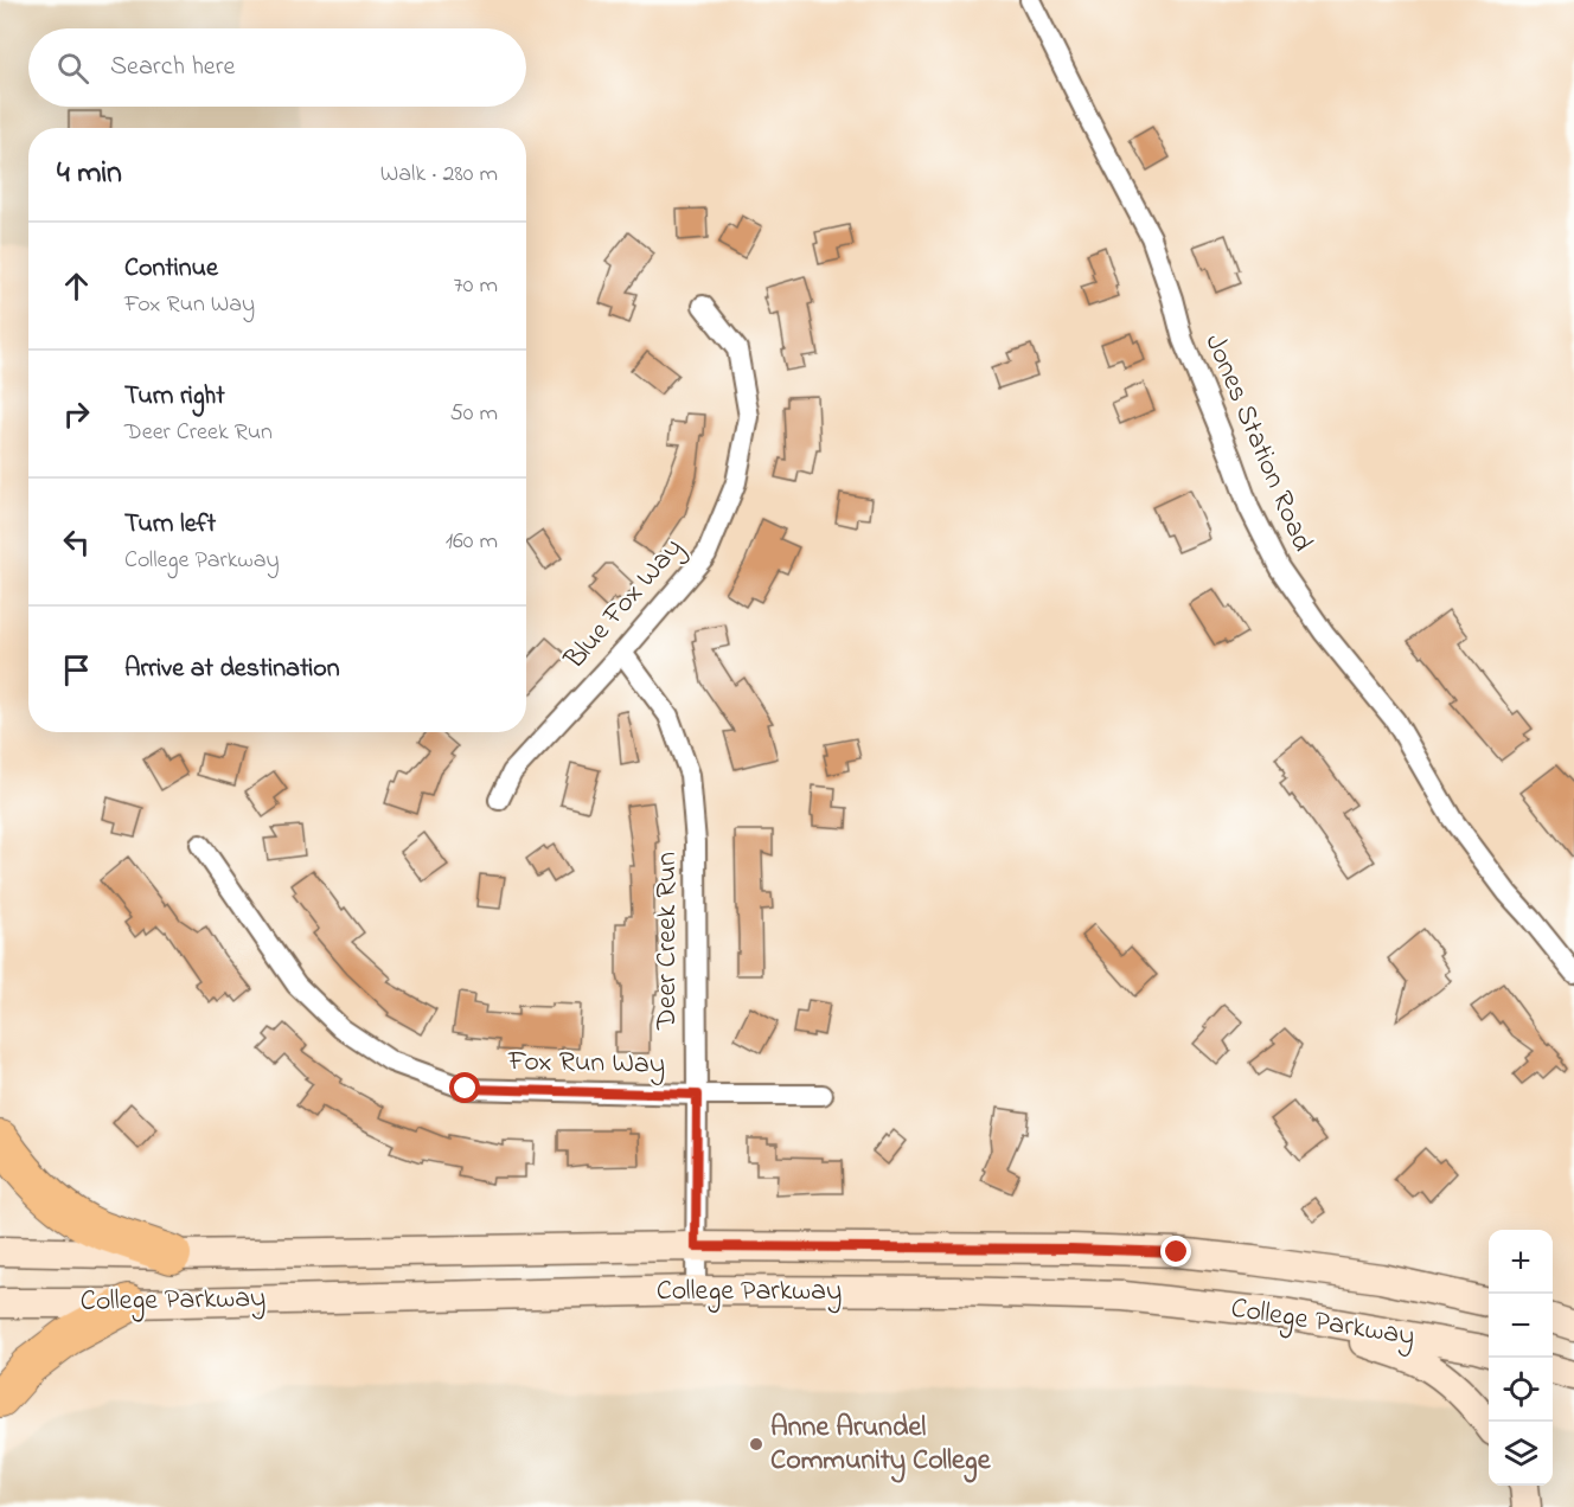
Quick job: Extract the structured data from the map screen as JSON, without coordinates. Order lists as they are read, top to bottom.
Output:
{
  "streets": {
    "main road": ["College Parkway"],
    "street": [
      "Jones Station Road",
      "Blue Fox Way",
      "Deer Creek Run",
      "Fox Run Way"
    ]
  },
  "crossings": [
    ["Blue Fox Way", "Deer Creek Run"],
    ["Deer Creek Run", "Fox Run Way"],
    ["Deer Creek Run", "College Parkway"]
  ],
  "places": ["Anne Arundel Community College"],
  "page": {
    "search": "Search here",
    "heading": ["4 min", "Walk · 280 m"],
    "list": [
      ["Continue", "Fox Run Way", "70 m"],
      ["Turn right", "Deer Creek Run", "50 m"],
      ["Turn left", "College Parkway", "160 m"],
      "Arrive at destination"
    ],
    "map_buttons": ["+", "−"]
  }
}
